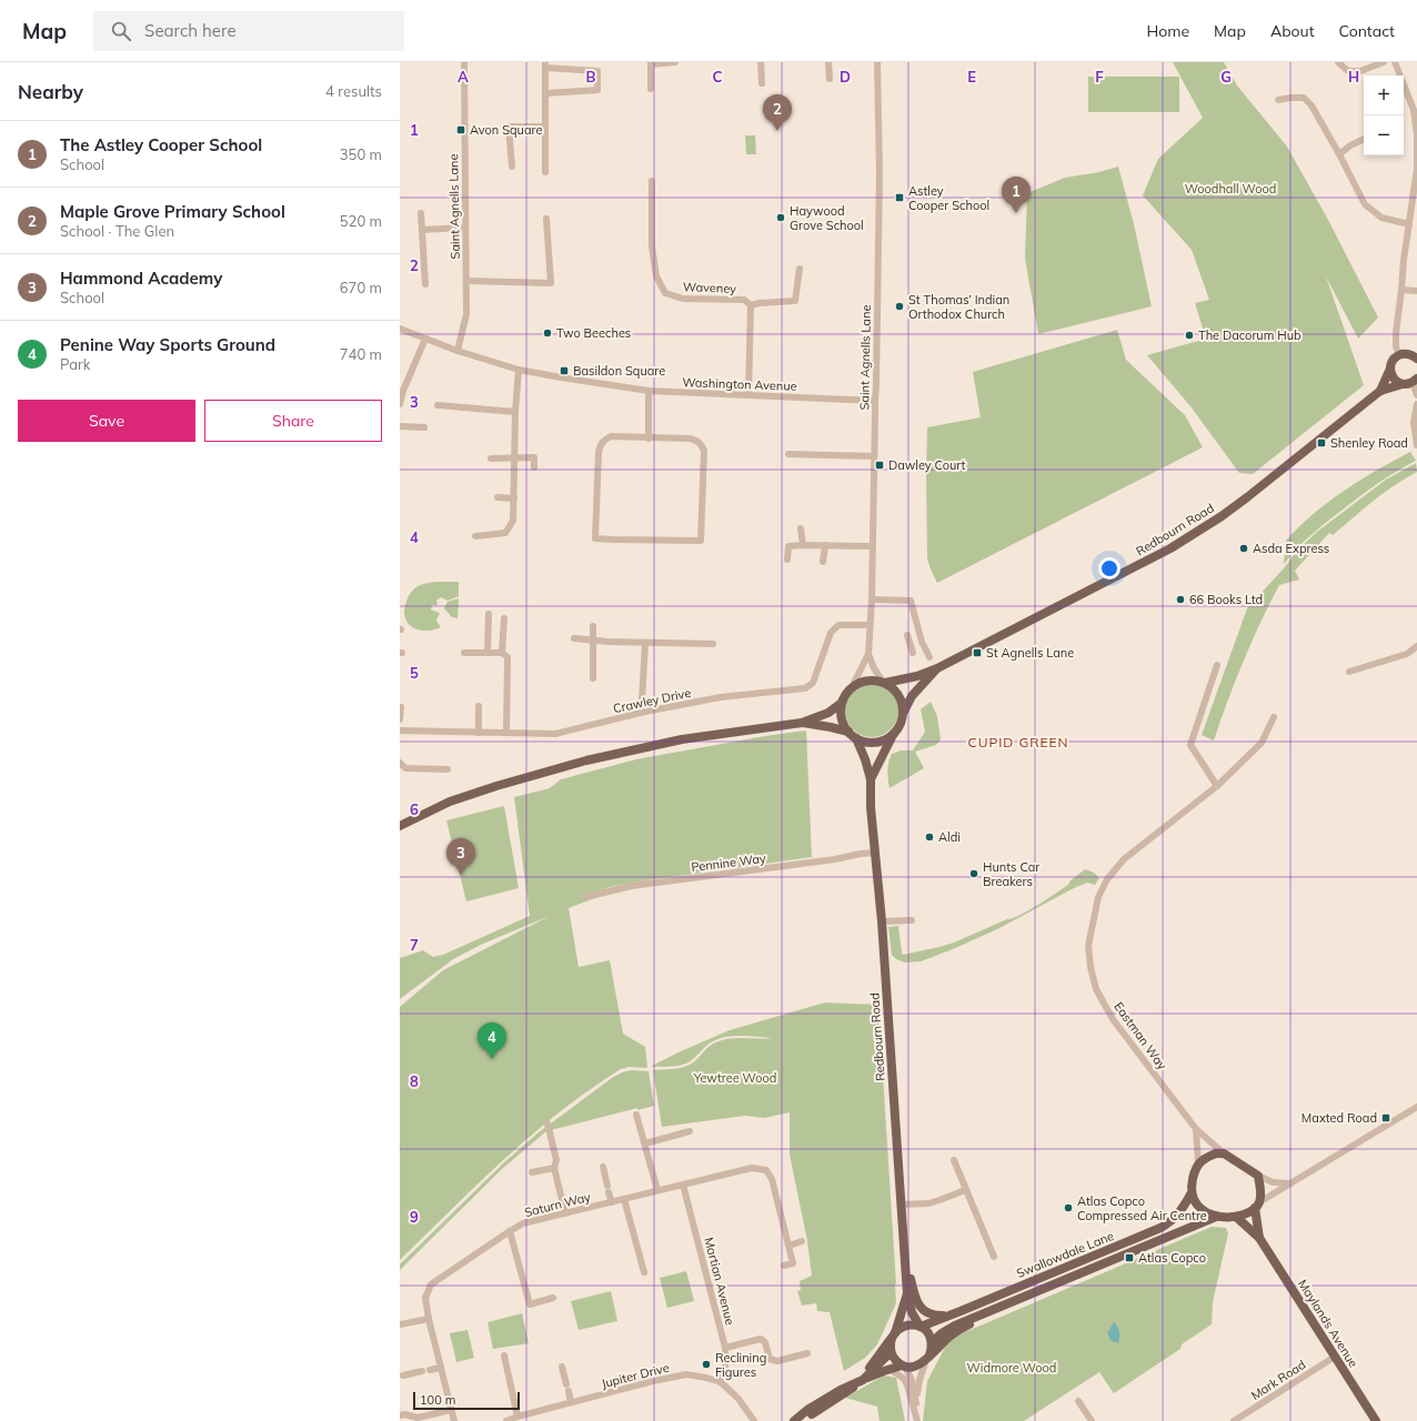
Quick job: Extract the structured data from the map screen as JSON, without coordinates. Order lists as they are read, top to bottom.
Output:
{
  "streets": {
    "main road": ["Redbourn Road", "Swallowdale Lane", "Maylands Avenue"],
    "street": [
      "Saint Agnells Lane",
      "Waveney",
      "Washington Avenue",
      "Crawley Drive",
      "Pennine Way",
      "Eastman Way",
      "Saturn Way",
      "Martian Avenue",
      "Jupiter Drive",
      "Mark Road"
    ]
  },
  "crossings": [
    ["Saint Agnells Lane", "Washington Avenue"],
    ["Saint Agnells Lane", "Redbourn Road"],
    ["Saint Agnells Lane", "Crawley Drive"],
    ["Waveney", "Washington Avenue"],
    ["Redbourn Road", "Pennine Way"],
    ["Redbourn Road", "Swallowdale Lane"],
    ["Eastman Way", "Swallowdale Lane"],
    ["Eastman Way", "Maylands Avenue"],
    ["Saturn Way", "Martian Avenue"],
    ["Swallowdale Lane", "Maylands Avenue"],
    ["Martian Avenue", "Jupiter Drive"],
    ["Maylands Avenue", "Mark Road"]
  ],
  "districts": ["CUPID GREEN"],
  "parks": ["Woodhall Wood", "Yewtree Wood", "Widmore Wood"],
  "places": {
    "transit": [
      "Avon Square",
      "Astley Cooper School",
      "Basildon Square",
      "Shenley Road",
      "Dawley Court",
      "St Agnells Lane",
      "Maxted Road",
      "Atlas Copco"
    ],
    "other": [
      "Haywood Grove School",
      "St Thomas’ Indian Orthodox Church",
      "Two Beeches",
      "The Dacorum Hub",
      "Asda Express",
      "66 Books Ltd",
      "Aldi",
      "Hunts Car Breakers",
      "Atlas Copco Compressed Air Centre",
      "Reclining Figures"
    ]
  },
  "scale_bar": "100 m",
  "page": {
    "header": "Map",
    "search": "Search here",
    "nav": [
      "Home",
      "Map",
      "About",
      "Contact"
    ],
    "heading": ["Nearby", "4 results"],
    "map_buttons": ["+", "−"],
    "pins": [
      "2",
      "1",
      "3",
      "4"
    ],
    "list": [
      {
        "mark": "1",
        "name": "The Astley Cooper School",
        "note": "School",
        "value": "350 m"
      },
      {
        "mark": "2",
        "name": "Maple Grove Primary School",
        "note": "School · The Glen",
        "value": "520 m"
      },
      {
        "mark": "3",
        "name": "Hammond Academy",
        "note": "School",
        "value": "670 m"
      },
      {
        "mark": "4",
        "name": "Penine Way Sports Ground",
        "note": "Park",
        "value": "740 m"
      }
    ],
    "buttons": ["Save", "Share"],
    "scale": "100 m"
  },
  "grid": {
    "columns": [
      "A",
      "B",
      "C",
      "D",
      "E",
      "F",
      "G",
      "H"
    ],
    "rows": [
      "1",
      "2",
      "3",
      "4",
      "5",
      "6",
      "7",
      "8",
      "9"
    ]
  }
}
